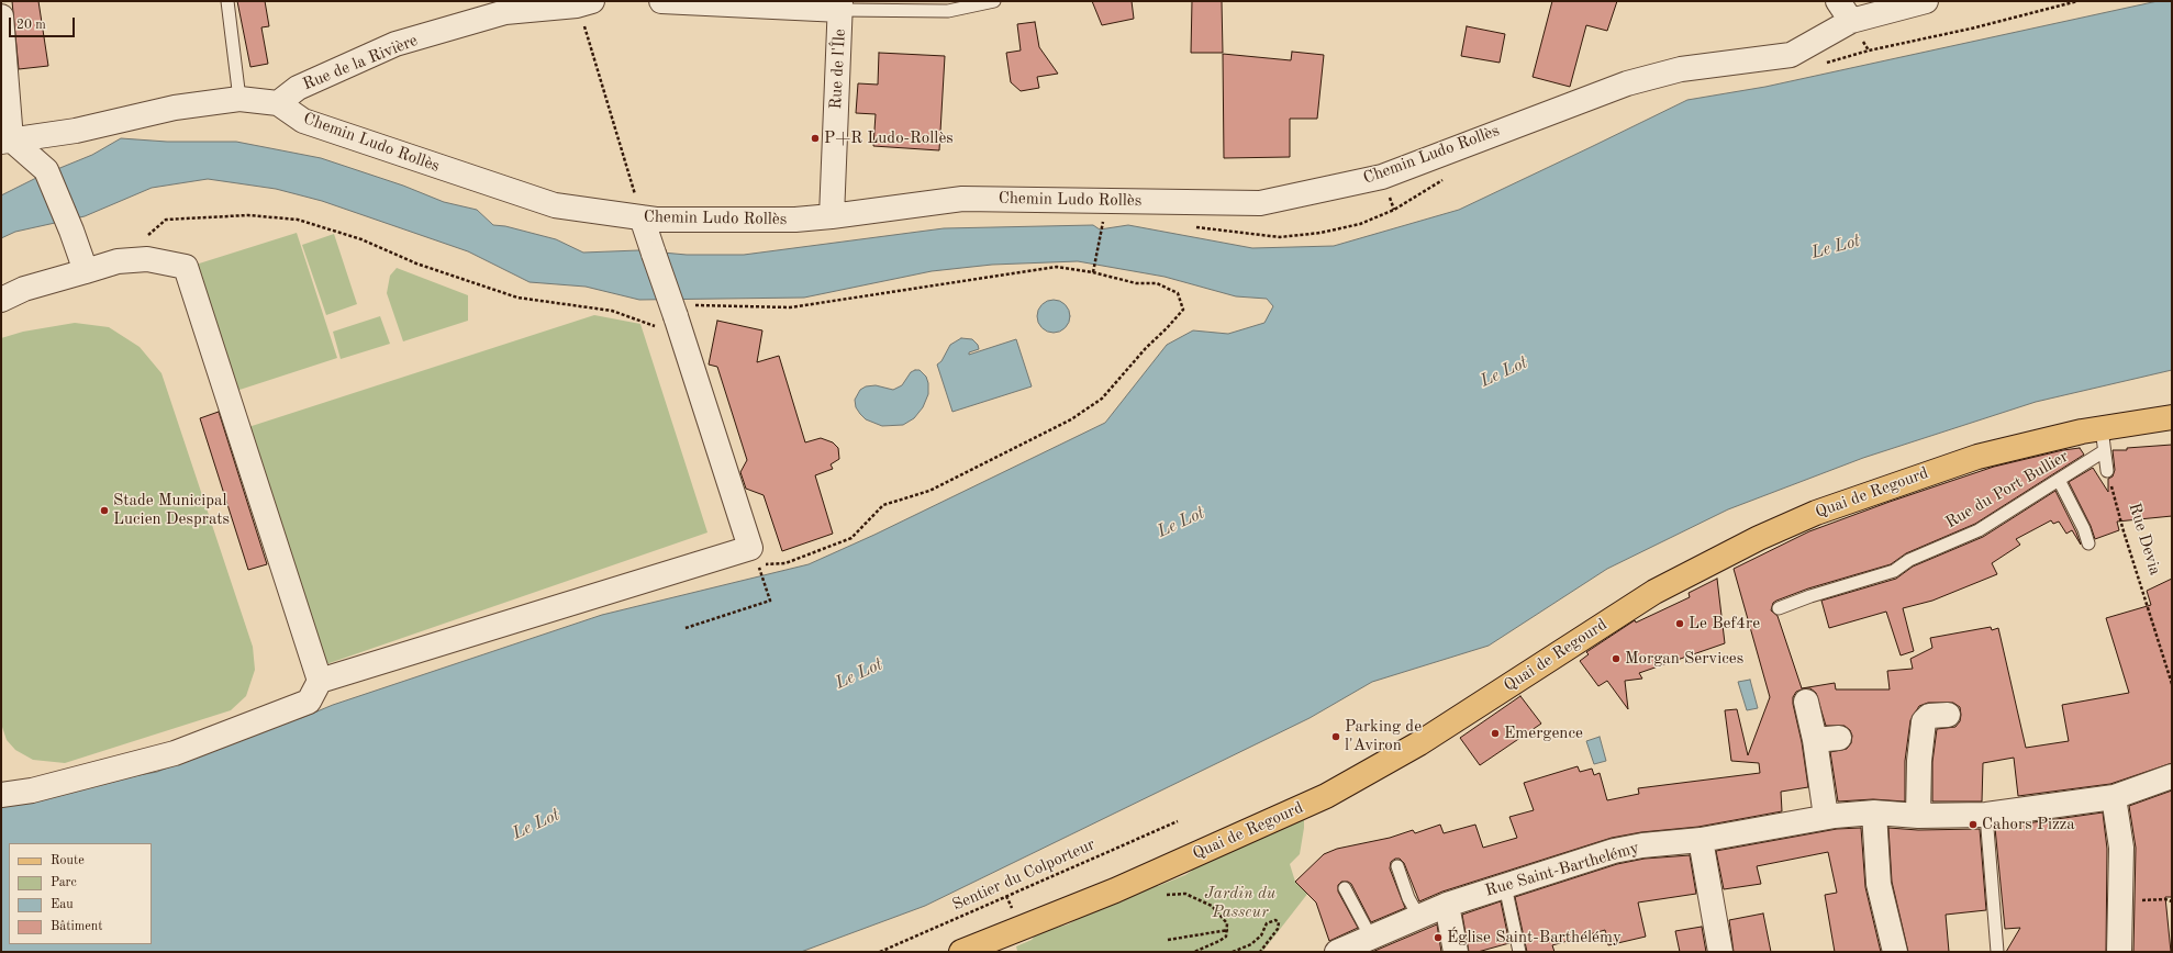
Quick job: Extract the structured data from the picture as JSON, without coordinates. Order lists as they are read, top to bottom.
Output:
{
  "streets": {
    "main road": ["Quai de Regourd"],
    "street": [
      "Rue de la Rivière",
      "Rue de l'Île",
      "Chemin Ludo Rollès",
      "Rue Saint-Barthelémy"
    ],
    "lane": ["Rue du Port Bullier"],
    "path": ["Rue Devia", "Sentier du Colporteur"]
  },
  "crossings": [
    ["Rue de la Rivière", "Chemin Ludo Rollès"],
    ["Rue de l'Île", "Chemin Ludo Rollès"]
  ],
  "water": ["Le Lot"],
  "parks": ["Jardin du Passeur"],
  "places": [
    "P+R Ludo-Rollès",
    "Stade Municipal Lucien Desprats",
    "Le Bef4re",
    "Morgan Services",
    "Emergence",
    "Parking de l'Aviron",
    "Cahors Pizza",
    "Église Saint-Barthélémy"
  ],
  "legend": [
    "Route",
    "Parc",
    "Eau",
    "Bâtiment"
  ],
  "scale_bar": "20 m"
}
